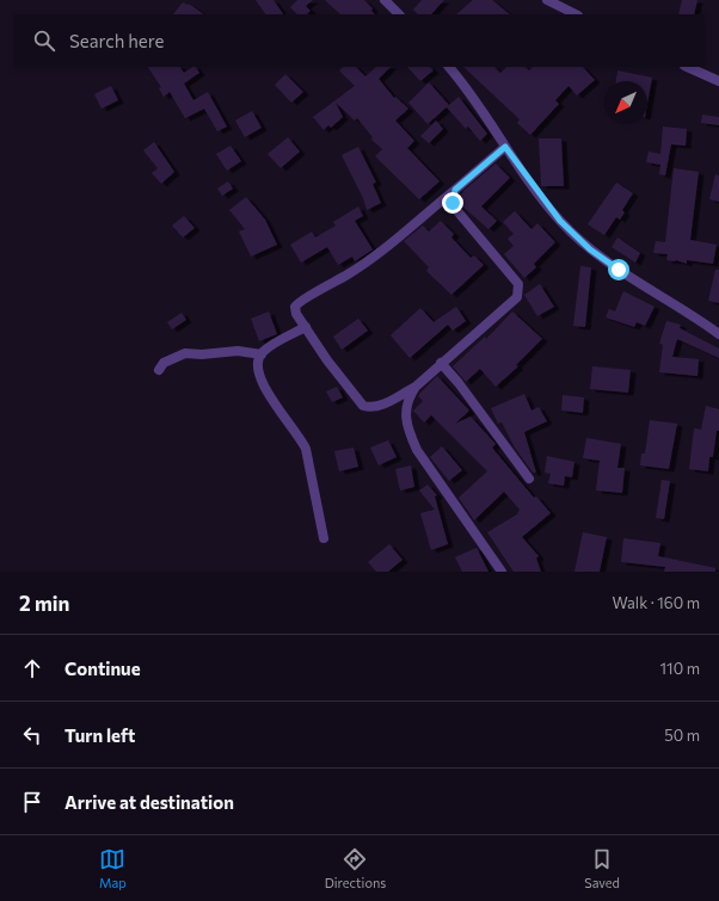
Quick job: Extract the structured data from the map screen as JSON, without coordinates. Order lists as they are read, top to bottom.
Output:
{
  "north": "bottom left",
  "page": {
    "search": "Search here",
    "heading": ["2 min", "Walk · 160 m"],
    "list": [
      ["Continue", "110 m"],
      ["Turn left", "50 m"],
      "Arrive at destination"
    ],
    "nav": ["Map", "Directions", "Saved"]
  }
}
